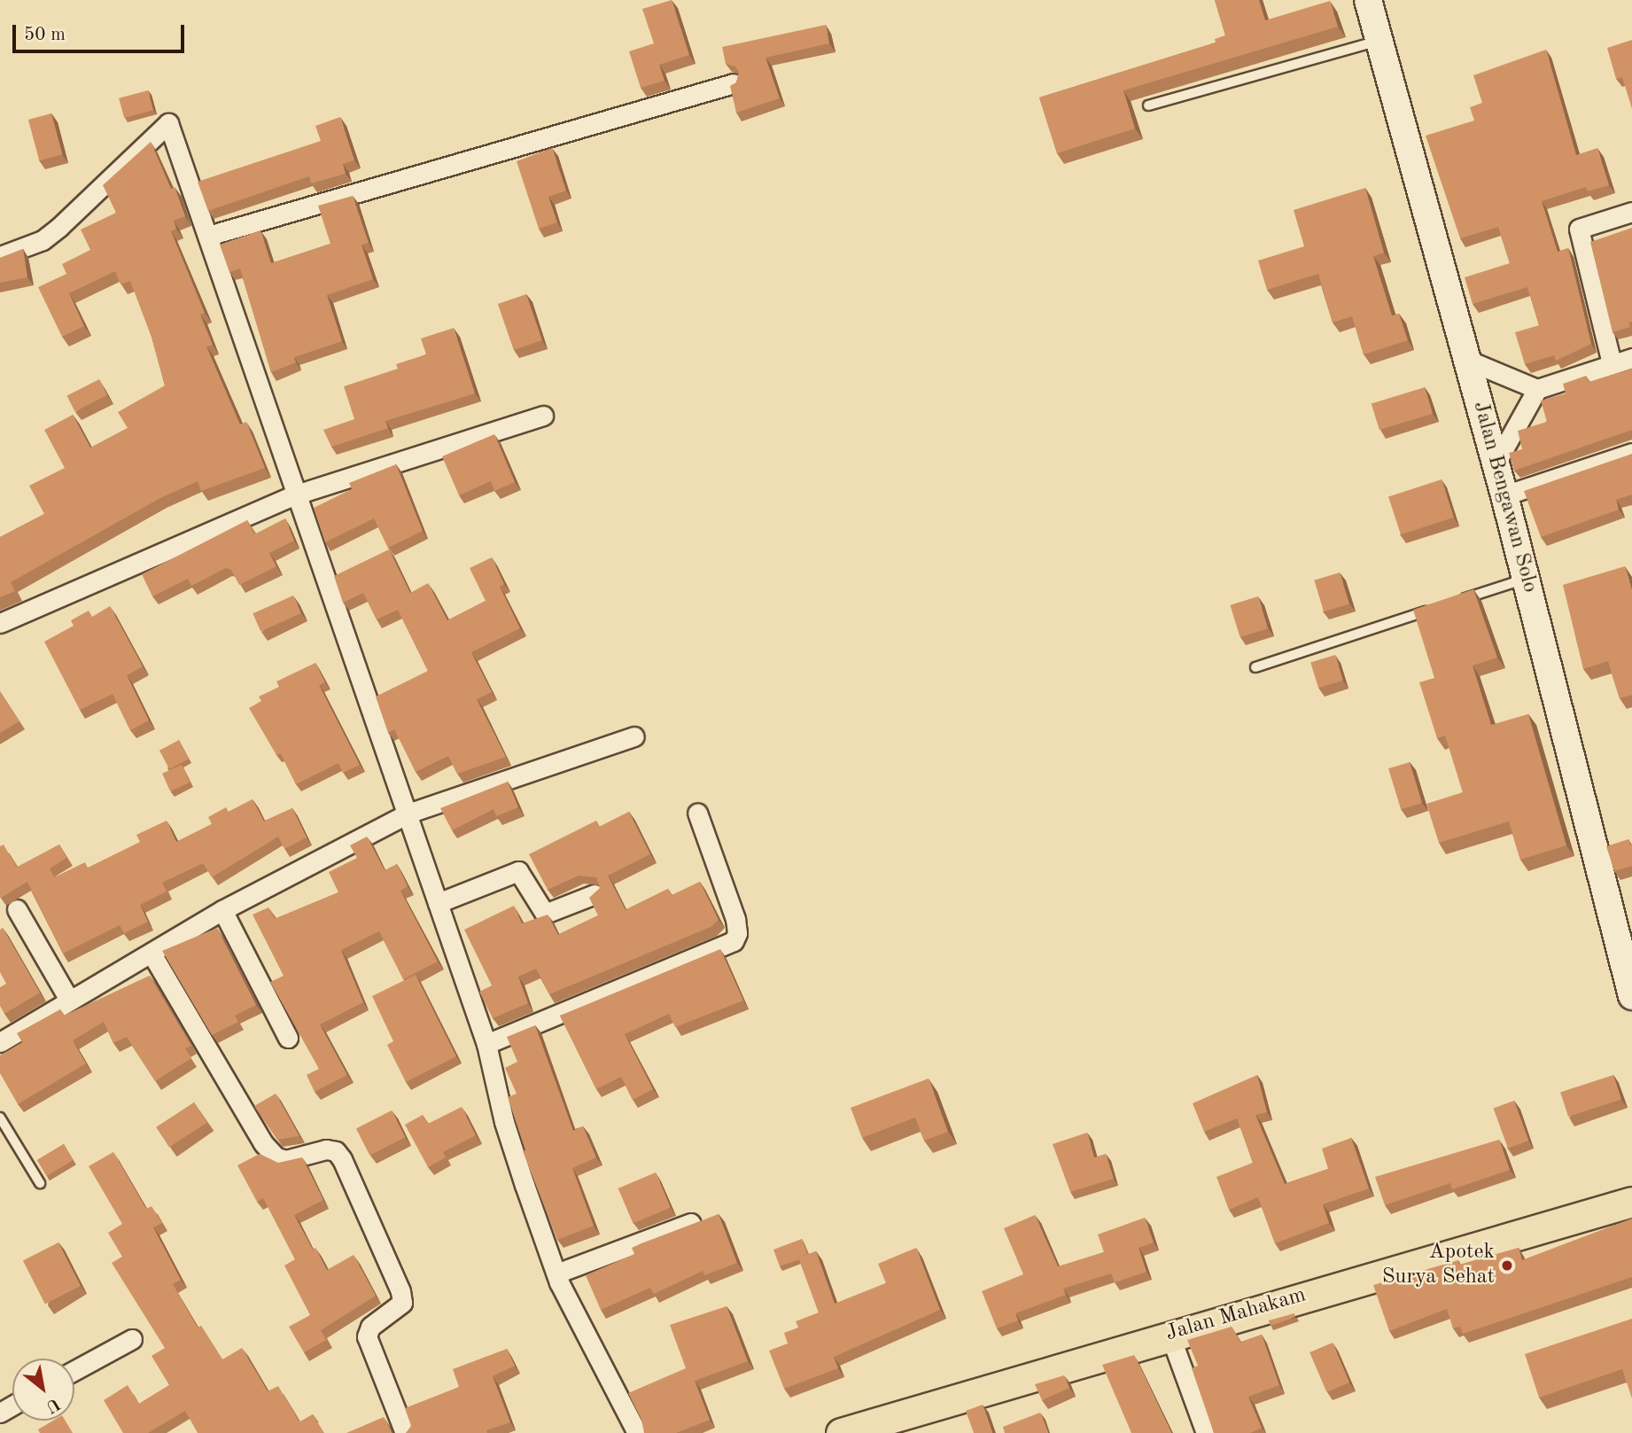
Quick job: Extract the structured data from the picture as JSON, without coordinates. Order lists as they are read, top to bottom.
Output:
{
  "streets": {
    "main road": ["Jalan Bengawan Solo", "Jalan Mahakam"]
  },
  "places": ["Apotek Surya Sehat"],
  "scale_bar": "50 m",
  "north": "bottom right"
}
